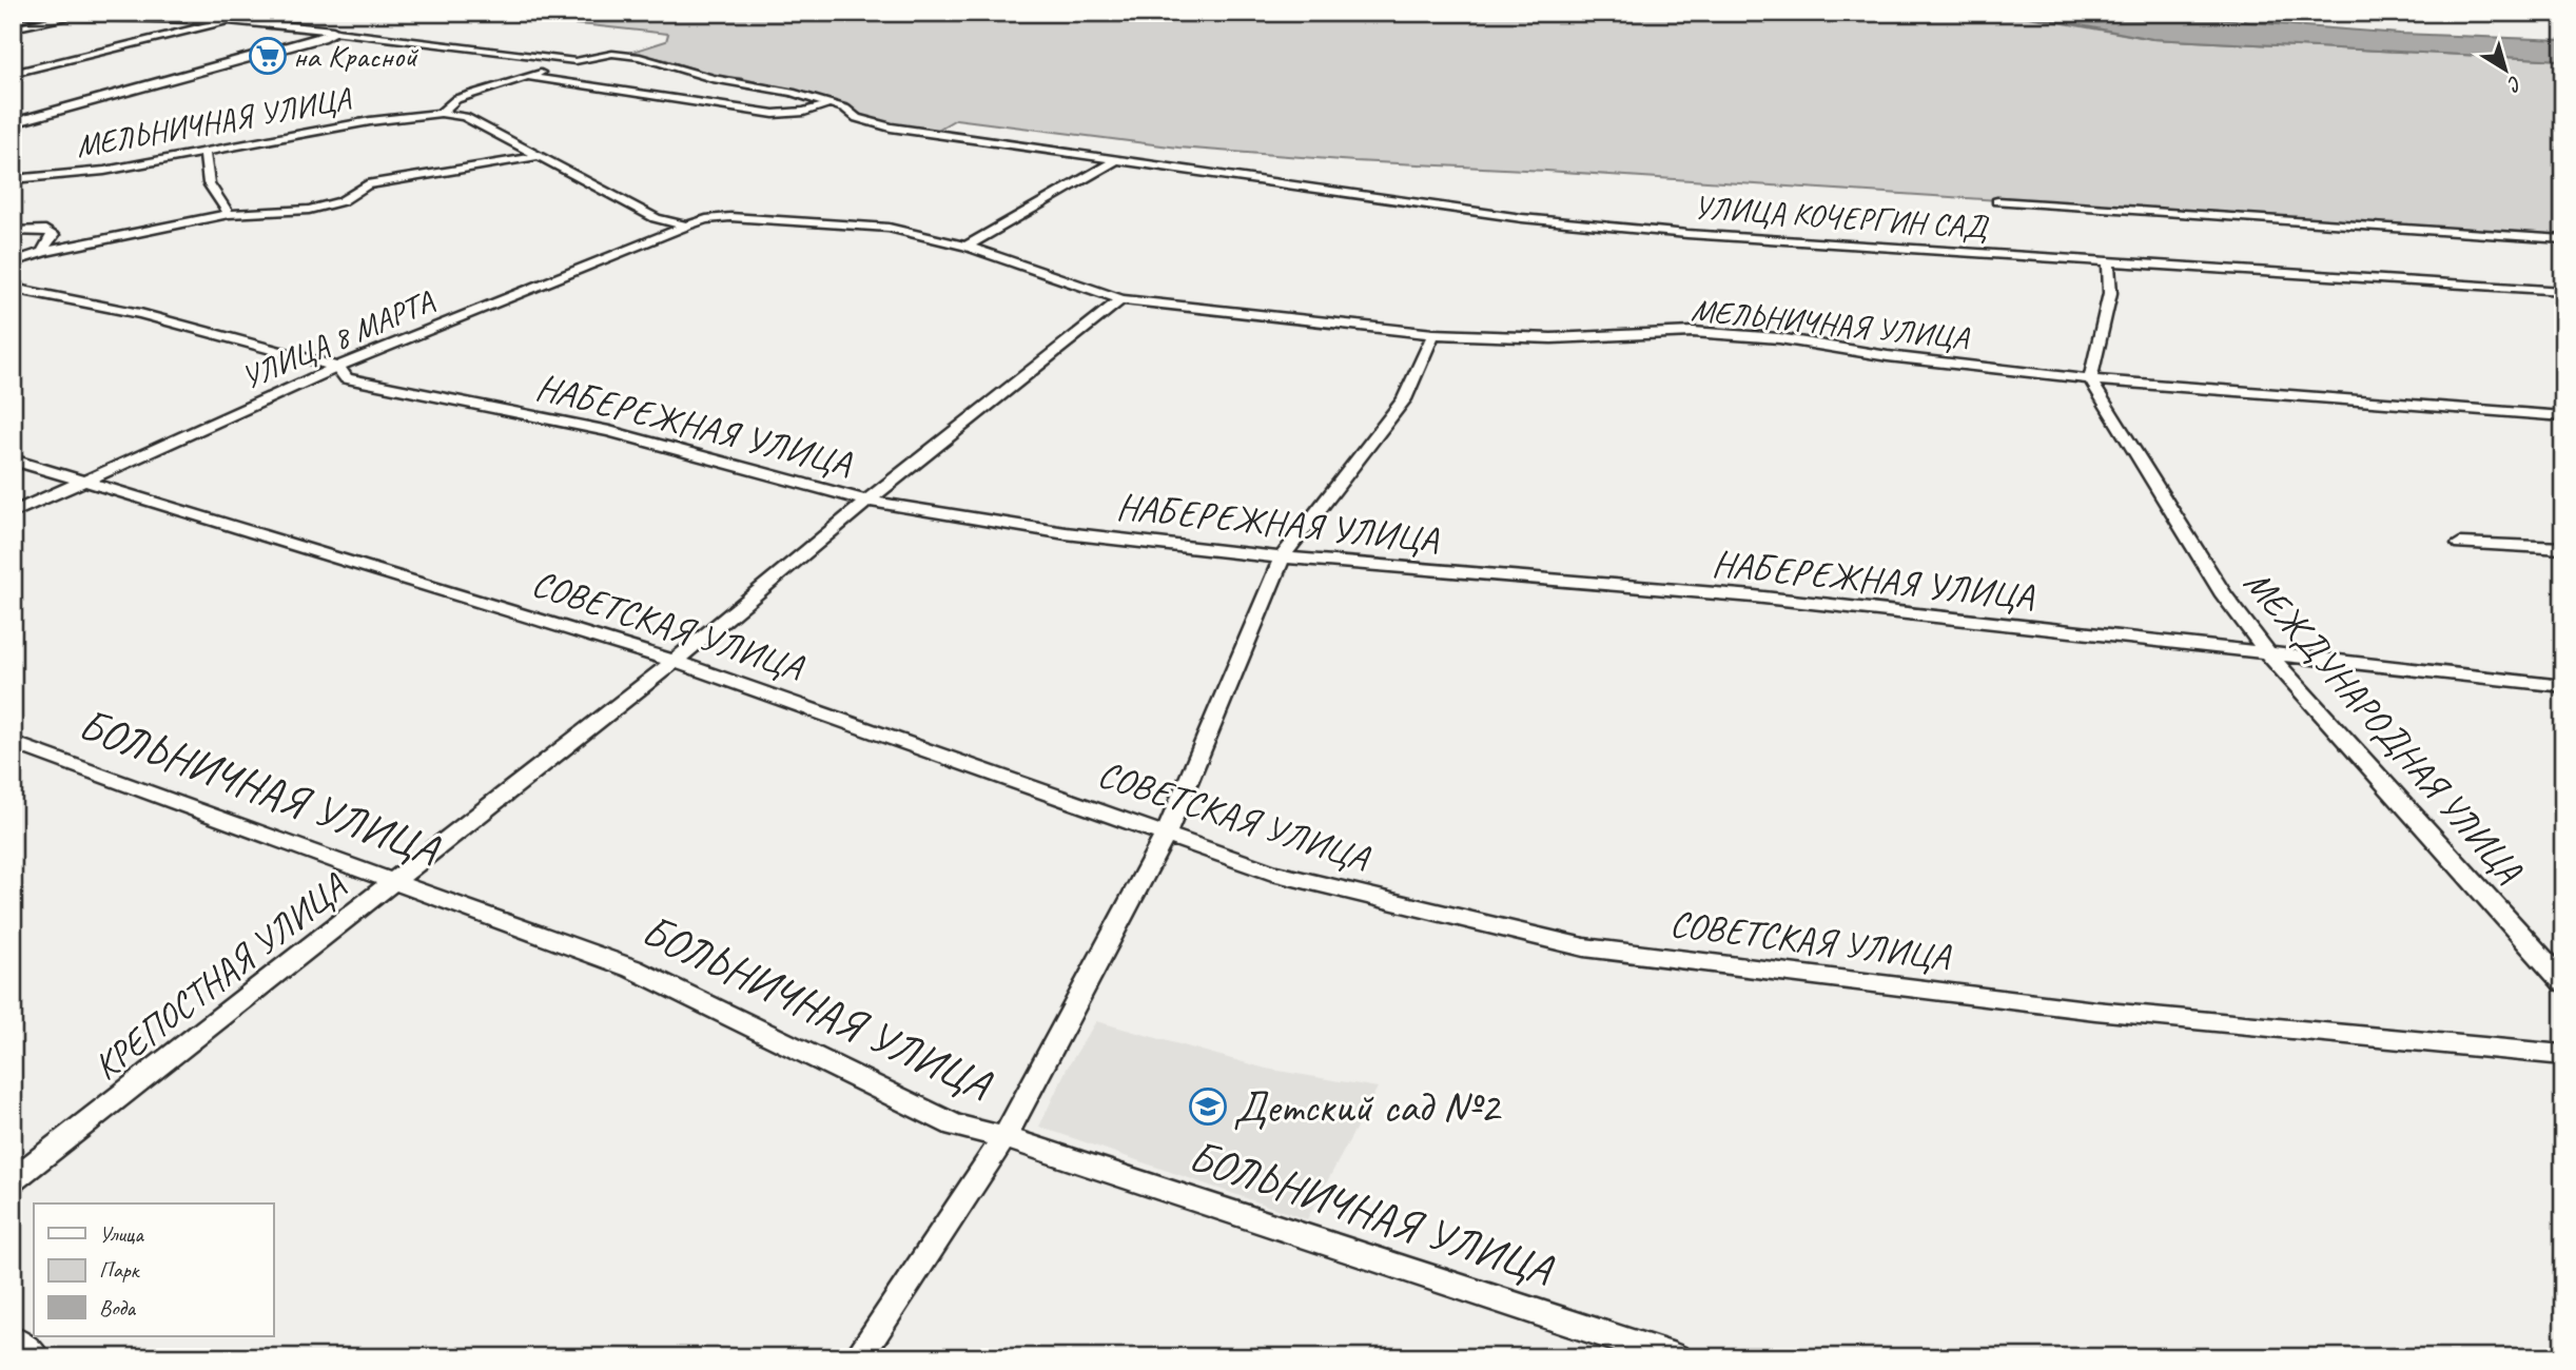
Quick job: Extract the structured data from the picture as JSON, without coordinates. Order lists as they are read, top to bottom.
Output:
{
  "streets": {
    "street": [
      "МЕЛЬНИЧНАЯ УЛИЦА",
      "УЛИЦА КОЧЕРГИН САД",
      "УЛИЦА 8 МАРТА",
      "НАБЕРЕЖНАЯ УЛИЦА",
      "СОВЕТСКАЯ УЛИЦА",
      "МЕЖДУНАРОДНАЯ УЛИЦА",
      "БОЛЬНИЧНАЯ УЛИЦА",
      "КРЕПОСТНАЯ УЛИЦА"
    ]
  },
  "crossings": [
    ["МЕЛЬНИЧНАЯ УЛИЦА", "УЛИЦА 8 МАРТА"],
    ["МЕЛЬНИЧНАЯ УЛИЦА", "МЕЖДУНАРОДНАЯ УЛИЦА"],
    ["МЕЛЬНИЧНАЯ УЛИЦА", "КРЕПОСТНАЯ УЛИЦА"],
    ["УЛИЦА 8 МАРТА", "НАБЕРЕЖНАЯ УЛИЦА"],
    ["УЛИЦА 8 МАРТА", "СОВЕТСКАЯ УЛИЦА"],
    ["НАБЕРЕЖНАЯ УЛИЦА", "МЕЖДУНАРОДНАЯ УЛИЦА"],
    ["НАБЕРЕЖНАЯ УЛИЦА", "КРЕПОСТНАЯ УЛИЦА"],
    ["СОВЕТСКАЯ УЛИЦА", "КРЕПОСТНАЯ УЛИЦА"],
    ["БОЛЬНИЧНАЯ УЛИЦА", "КРЕПОСТНАЯ УЛИЦА"]
  ],
  "places": {
    "supermarket": ["на Красной"],
    "school or university": ["Детский сад №2"]
  },
  "legend": ["Улица", "Парк", "Вода"],
  "north": "bottom right"
}
